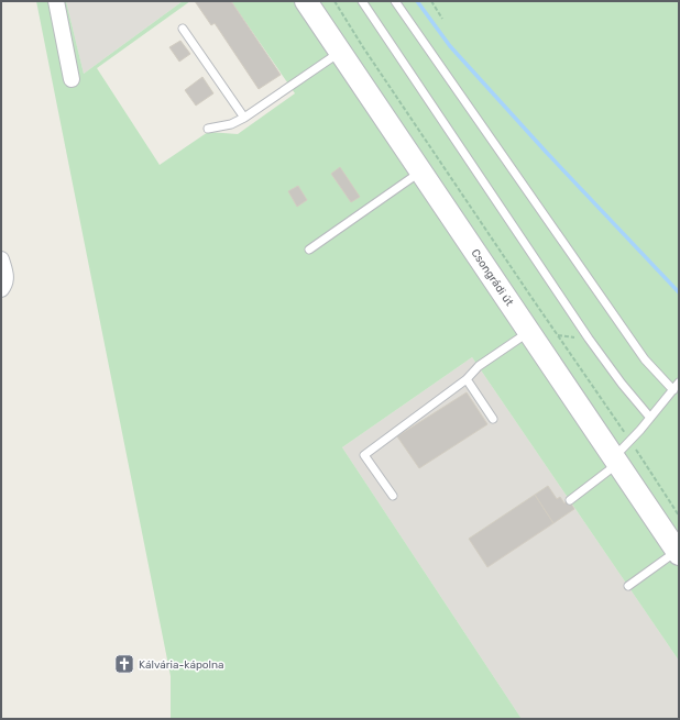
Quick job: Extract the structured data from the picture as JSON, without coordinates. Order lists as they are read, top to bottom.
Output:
{
  "streets": {
    "main road": ["Csongrádi út"]
  },
  "places": {
    "church": ["Kálvária-kápolna"]
  }
}
